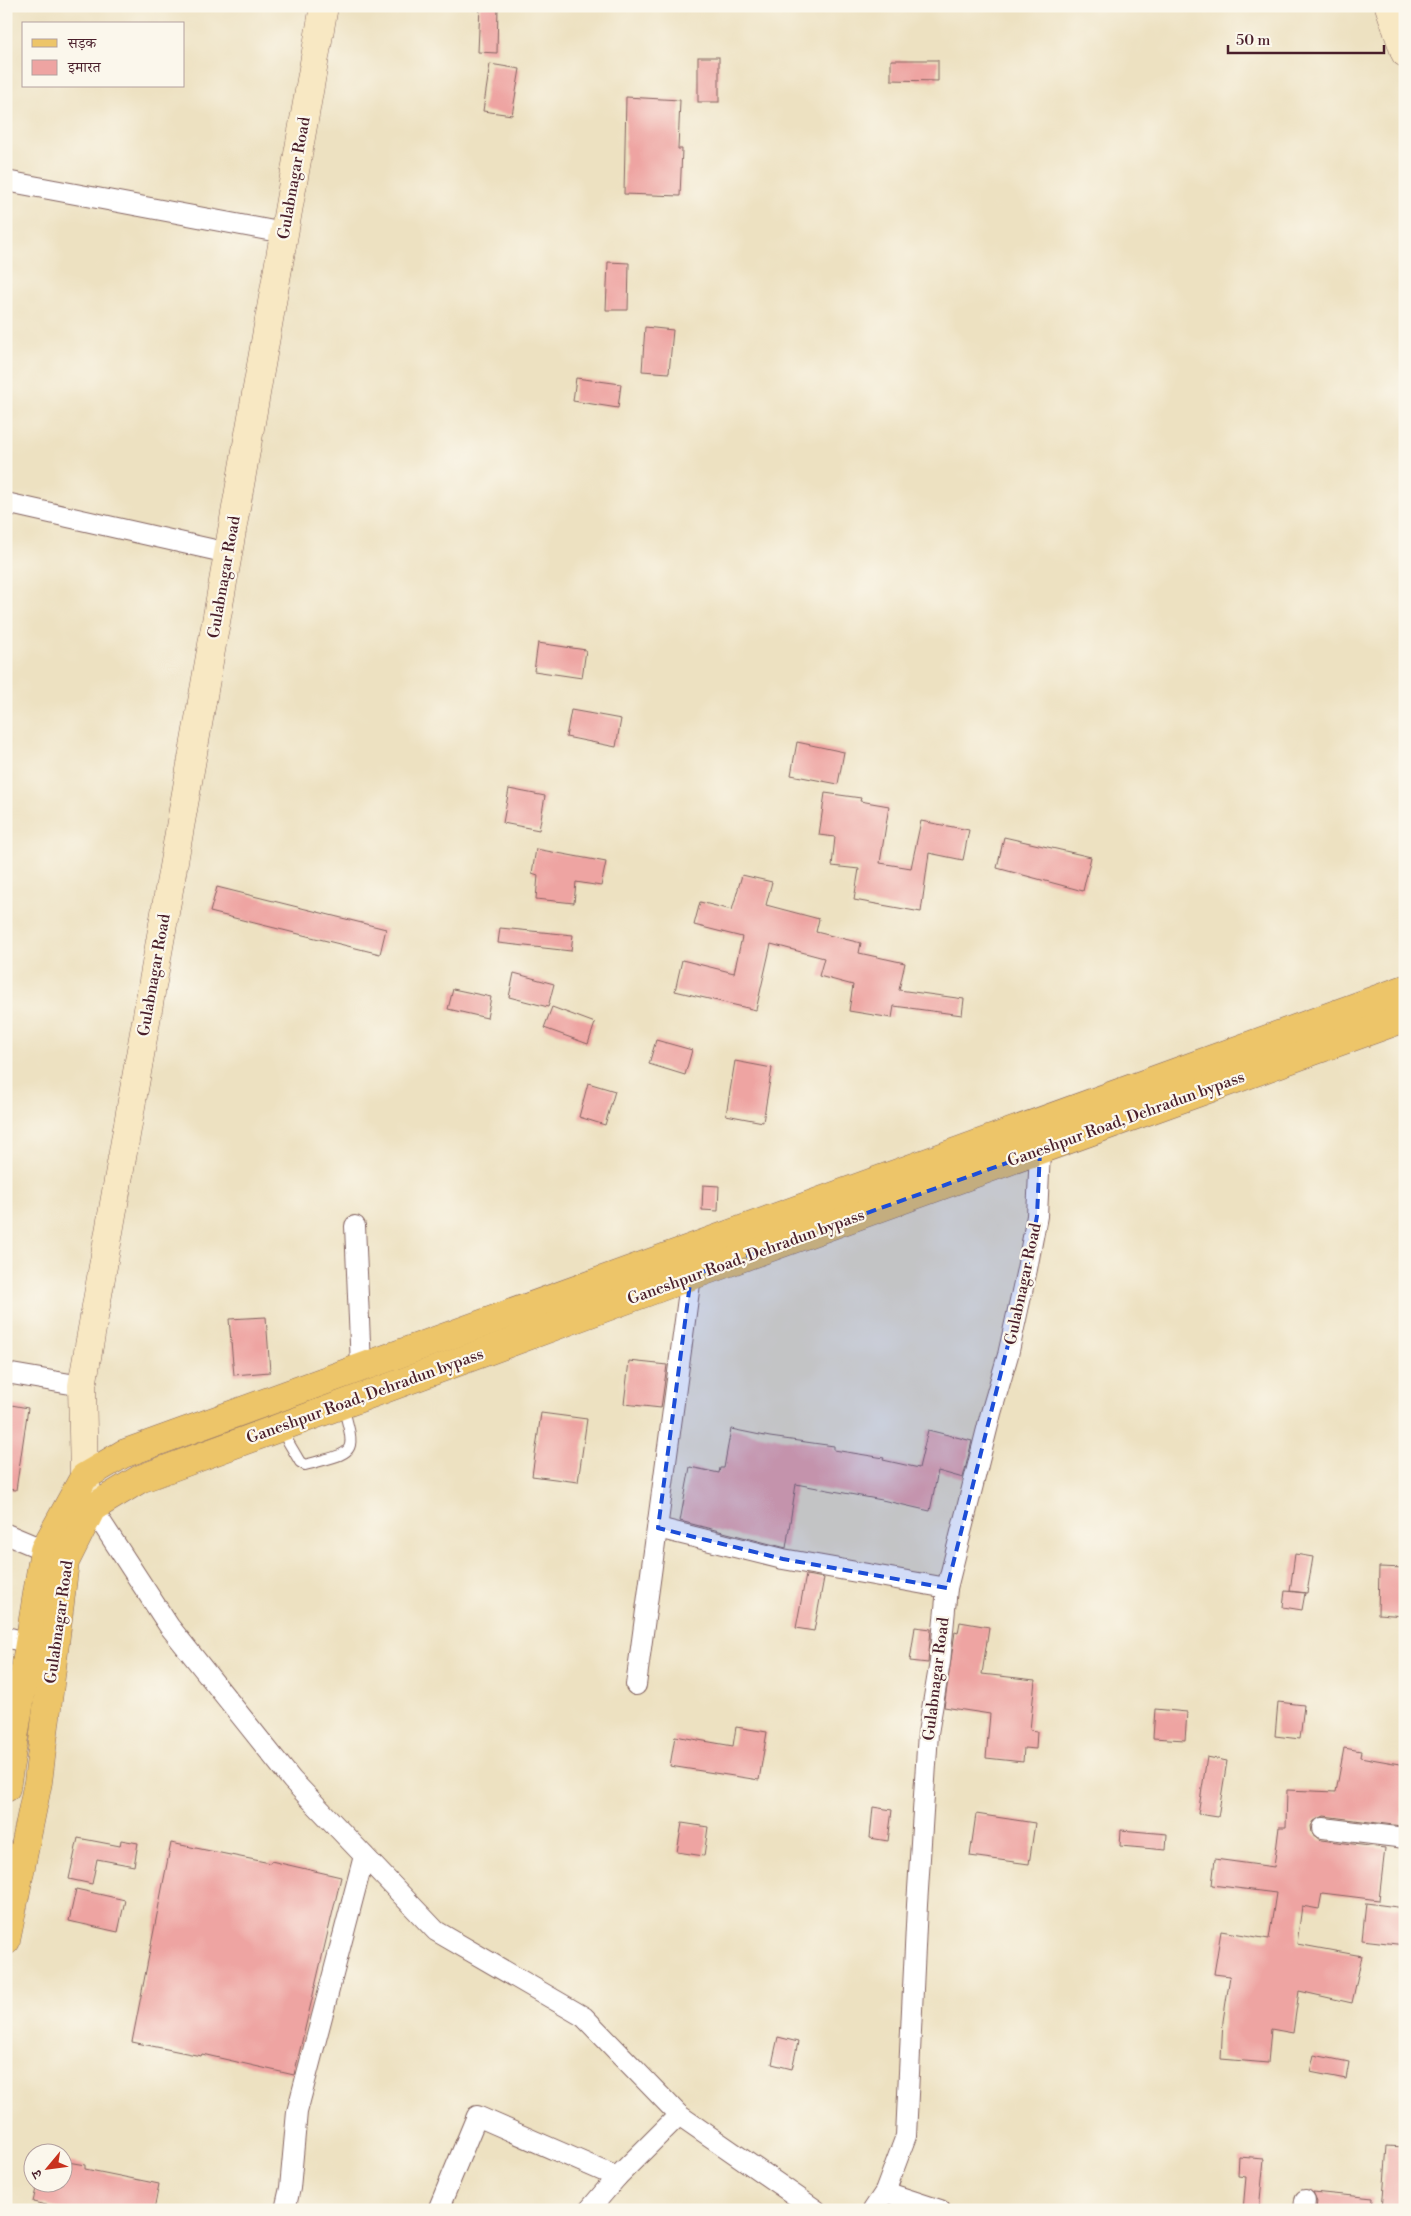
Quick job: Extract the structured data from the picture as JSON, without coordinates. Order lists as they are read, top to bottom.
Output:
{
  "streets": {
    "main road": ["Gulabnagar Road", "Ganeshpur Road, Dehradun bypass"]
  },
  "crossings": [
    ["Gulabnagar Road", "Ganeshpur Road, Dehradun bypass"]
  ],
  "legend": ["सड़क", "इमारत"],
  "scale_bar": "50 m",
  "north": "bottom left"
}
